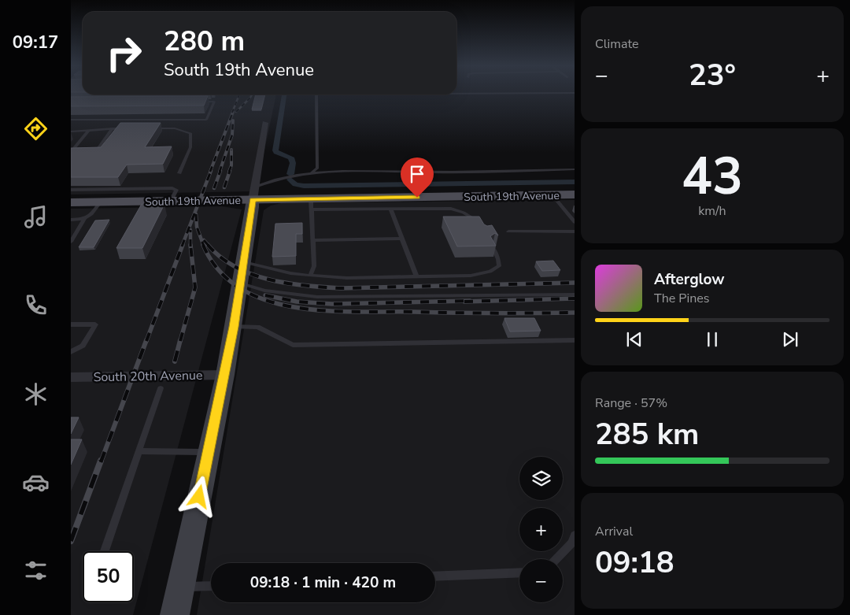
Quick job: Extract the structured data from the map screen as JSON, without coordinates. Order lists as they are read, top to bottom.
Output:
{
  "streets": {
    "main road": ["South 19th Avenue"],
    "street": ["South 20th Avenue"]
  },
  "page": {
    "tabs": "09:17",
    "tile": [
      "Climate",
      ["43", "km/h"],
      ["Range · 57%", "285 km"],
      ["Arrival", "09:18"]
    ],
    "turn": ["280 m", "South 19th Avenue"],
    "heat": ["−", "23°", "+"],
    "song": ["Afterglow", "The Pines"],
    "map_buttons": ["+", "−"],
    "limit": "50",
    "trip": "09:18 · 1 min · 420 m"
  }
}
